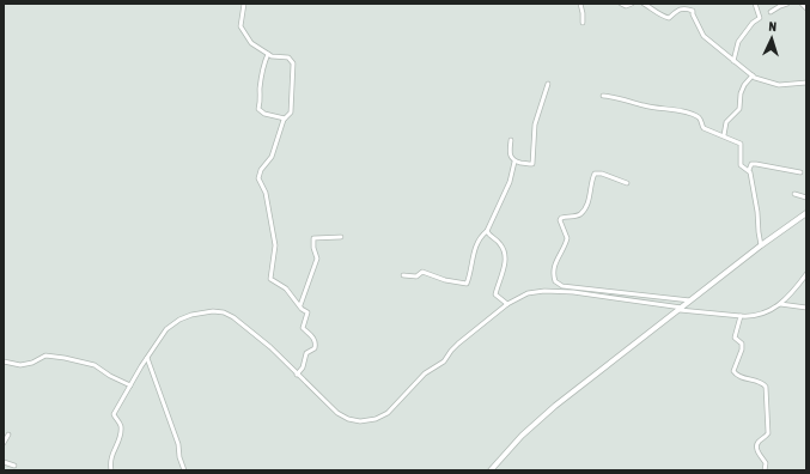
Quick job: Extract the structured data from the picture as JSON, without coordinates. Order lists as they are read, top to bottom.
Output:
{
  "north": "top"
}
